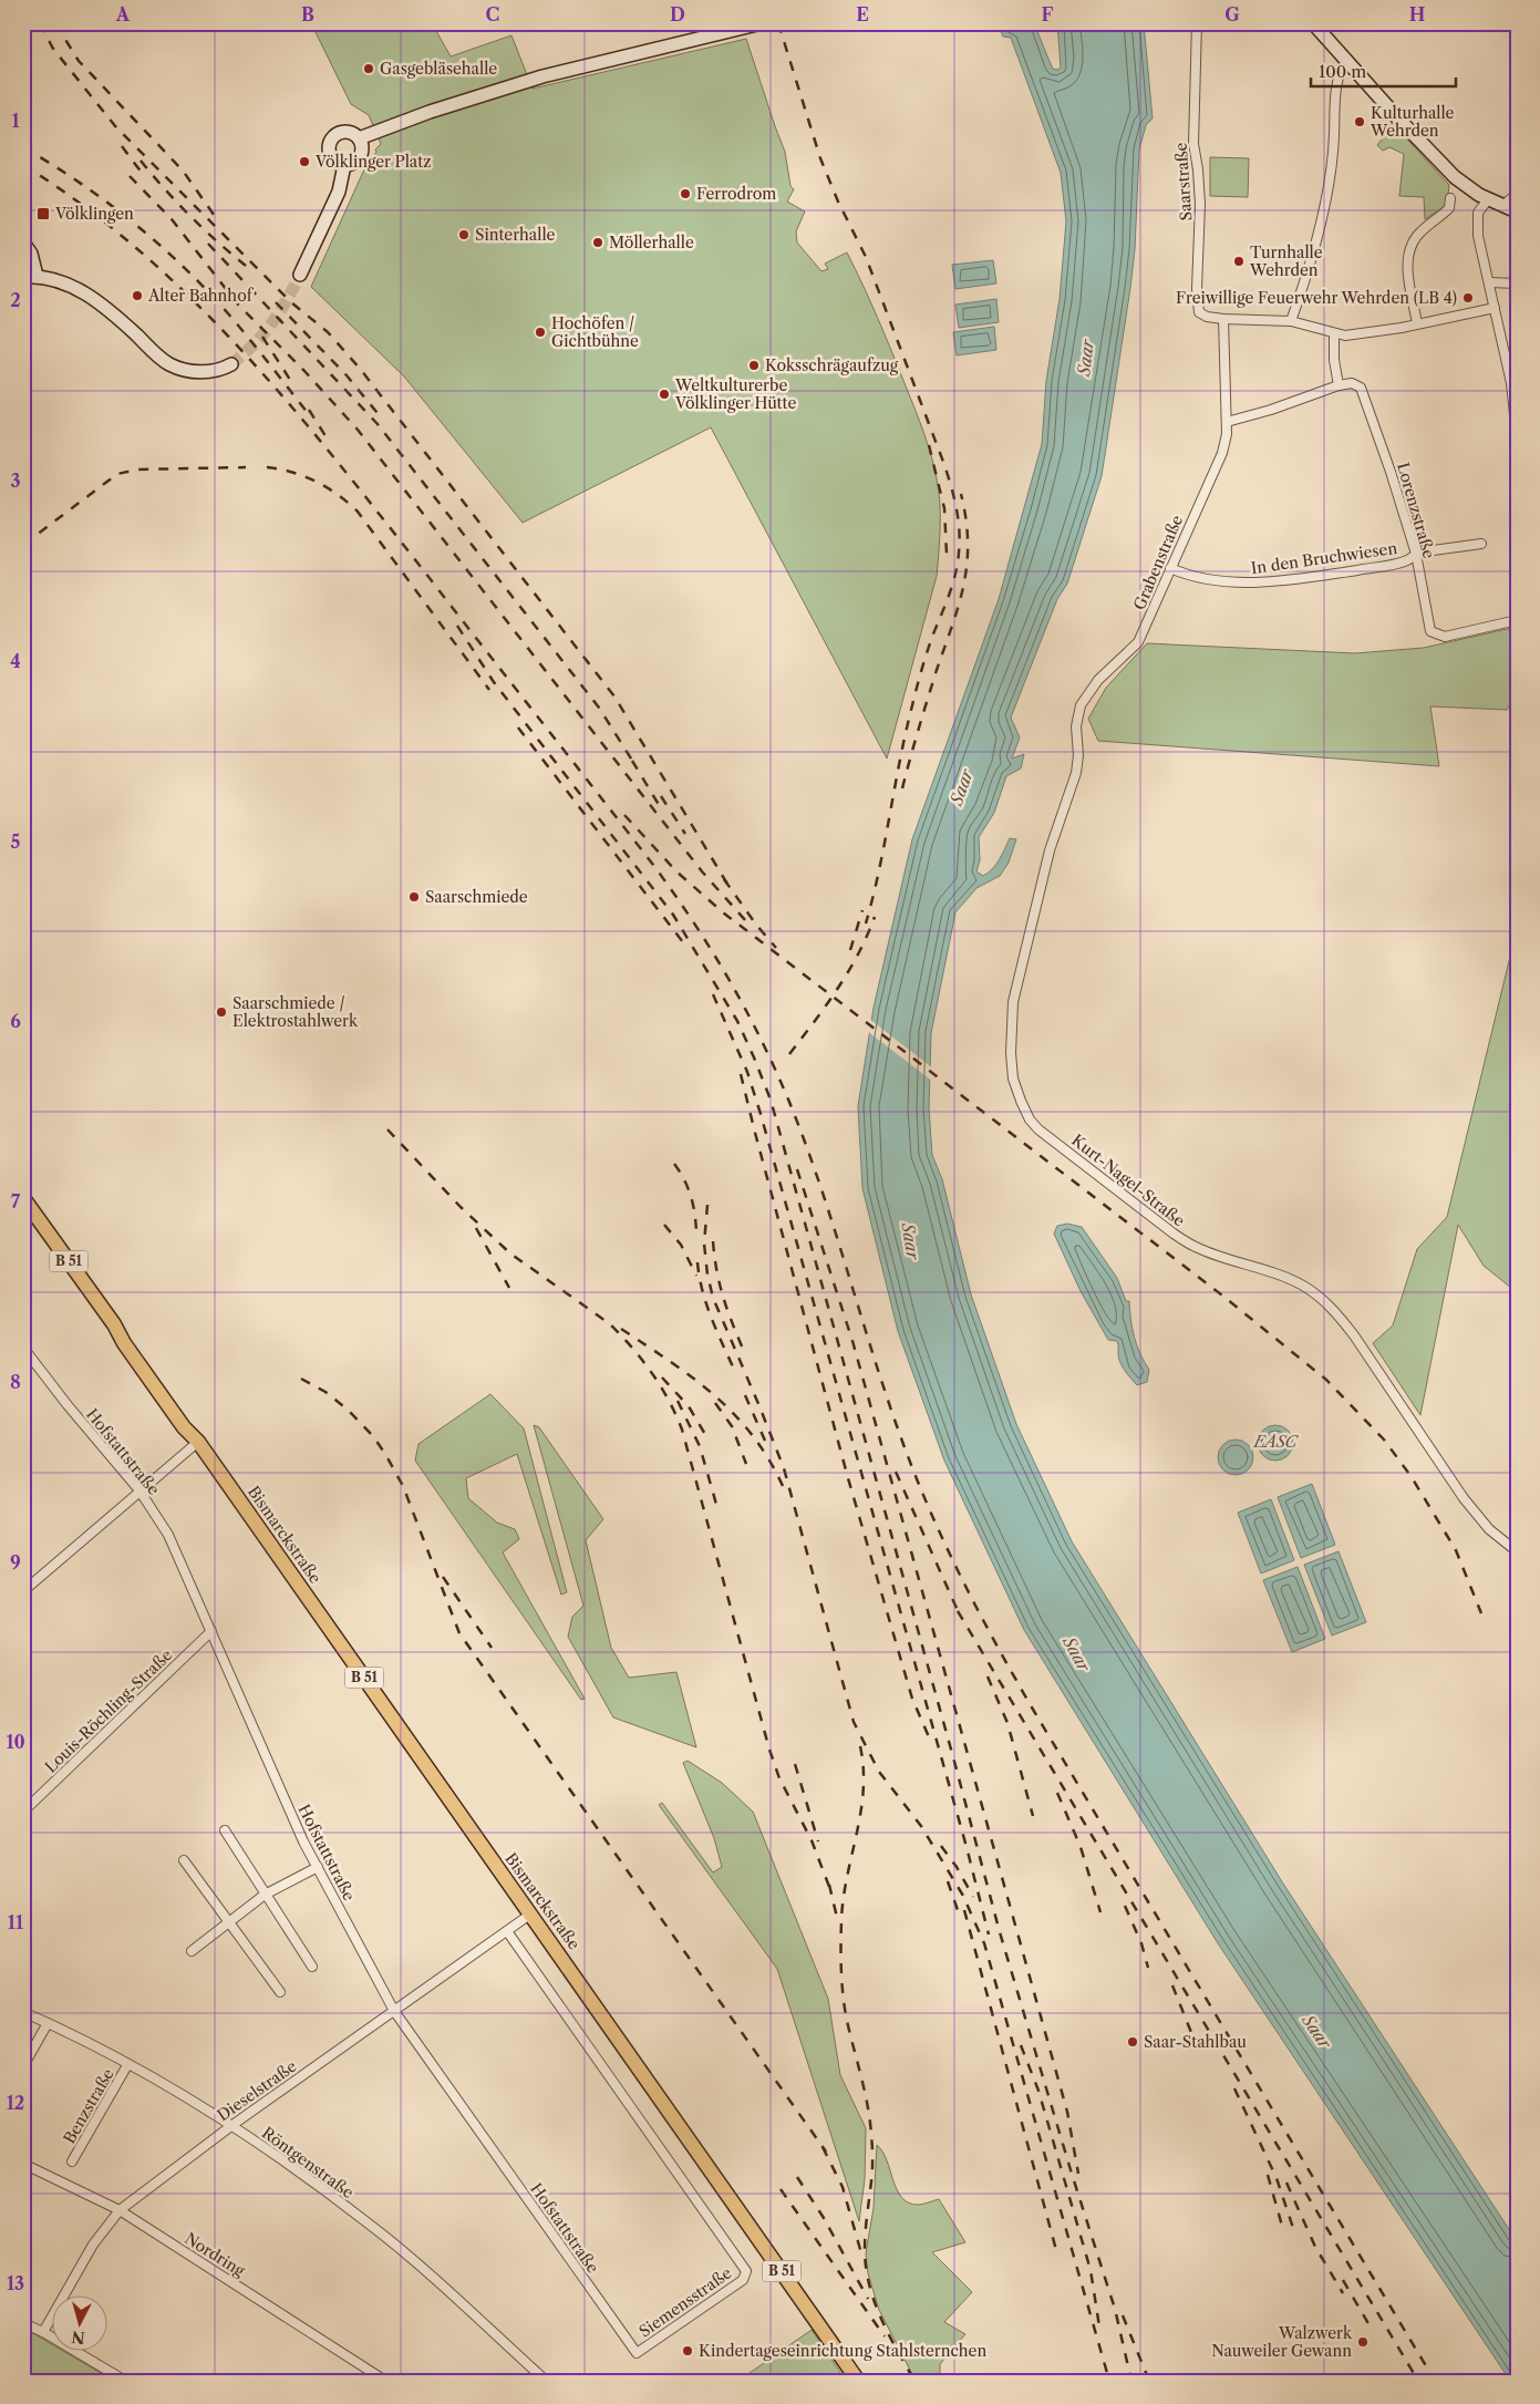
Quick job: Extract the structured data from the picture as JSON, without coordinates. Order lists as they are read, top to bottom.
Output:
{
  "streets": {
    "main road": ["B 51", "Bismarckstraße"],
    "street": [
      "Saarstraße",
      "Lorenzstraße",
      "In den Bruchwiesen",
      "Grabenstraße",
      "Kurt-Nagel-Straße",
      "Hofstattstraße",
      "Louis-Röchling-Straße",
      "Dieselstraße",
      "Benzstraße",
      "Röntgenstraße",
      "Nordring",
      "Siemensstraße"
    ]
  },
  "crossings": [
    ["Saarstraße", "Grabenstraße"],
    ["Lorenzstraße", "In den Bruchwiesen"],
    ["In den Bruchwiesen", "Grabenstraße"],
    ["Grabenstraße", "Kurt-Nagel-Straße"],
    ["Hofstattstraße", "Louis-Röchling-Straße"],
    ["Hofstattstraße", "Dieselstraße"],
    ["Hofstattstraße", "Siemensstraße"],
    ["Bismarckstraße", "Dieselstraße"],
    ["Dieselstraße", "Röntgenstraße"],
    ["Dieselstraße", "Nordring"],
    ["Dieselstraße", "Siemensstraße"],
    ["Benzstraße", "Röntgenstraße"]
  ],
  "water": ["Saar", "EASC"],
  "places": {
    "other": [
      "Gasgebläsehalle",
      "Kulturhalle Wehrden",
      "Völklinger Platz",
      "Ferrodrom",
      "Sinterhalle",
      "Möllerhalle",
      "Turnhalle Wehrden",
      "Alter Bahnhof",
      "Freiwillige Feuerwehr Wehrden (LB 4)",
      "Hochöfen / Gichtbühne",
      "Koksschrägaufzug",
      "Weltkulturerbe Völklinger Hütte",
      "Saarschmiede",
      "Saarschmiede / Elektrostahlwerk",
      "Saar-Stahlbau",
      "Walzwerk Nauweiler Gewann",
      "Kindertageseinrichtung Stahlsternchen"
    ],
    "transit": ["Völklingen"]
  },
  "scale_bar": "100 m",
  "north": "bottom",
  "grid": {
    "columns": [
      "A",
      "B",
      "C",
      "D",
      "E",
      "F",
      "G",
      "H"
    ],
    "rows": [
      "1",
      "2",
      "3",
      "4",
      "5",
      "6",
      "7",
      "8",
      "9",
      "10",
      "11",
      "12",
      "13"
    ]
  }
}
